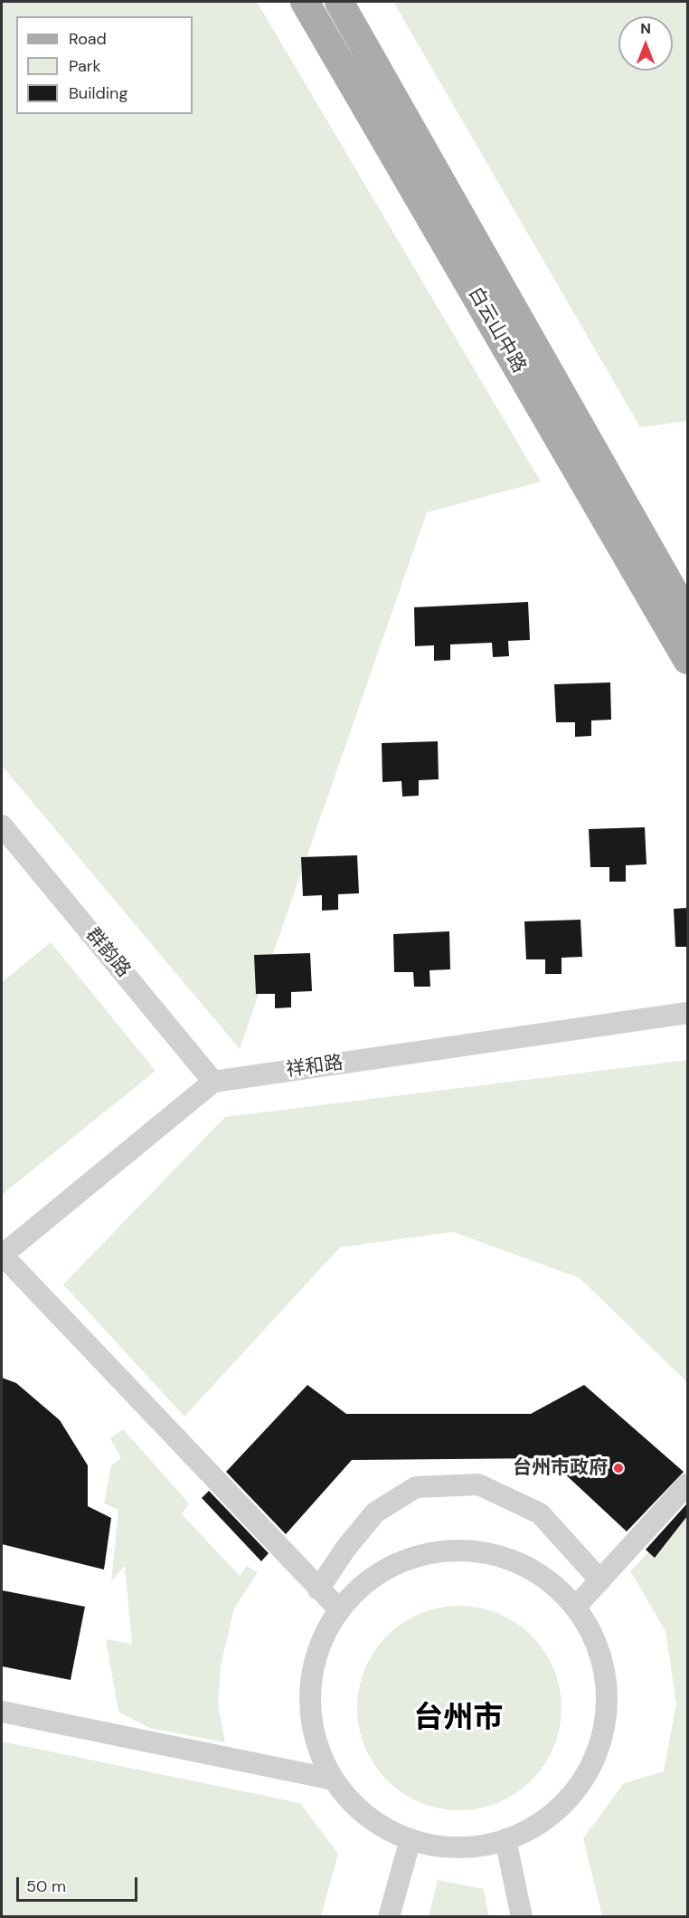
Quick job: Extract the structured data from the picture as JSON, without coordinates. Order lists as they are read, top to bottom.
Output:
{
  "streets": {
    "main road": ["白云山中路"],
    "street": ["群韵路", "祥和路"]
  },
  "crossings": [
    ["群韵路", "祥和路"]
  ],
  "districts": ["台州市"],
  "places": ["台州市政府"],
  "legend": ["Road", "Park", "Building"],
  "scale_bar": "50 m",
  "north": "top"
}
